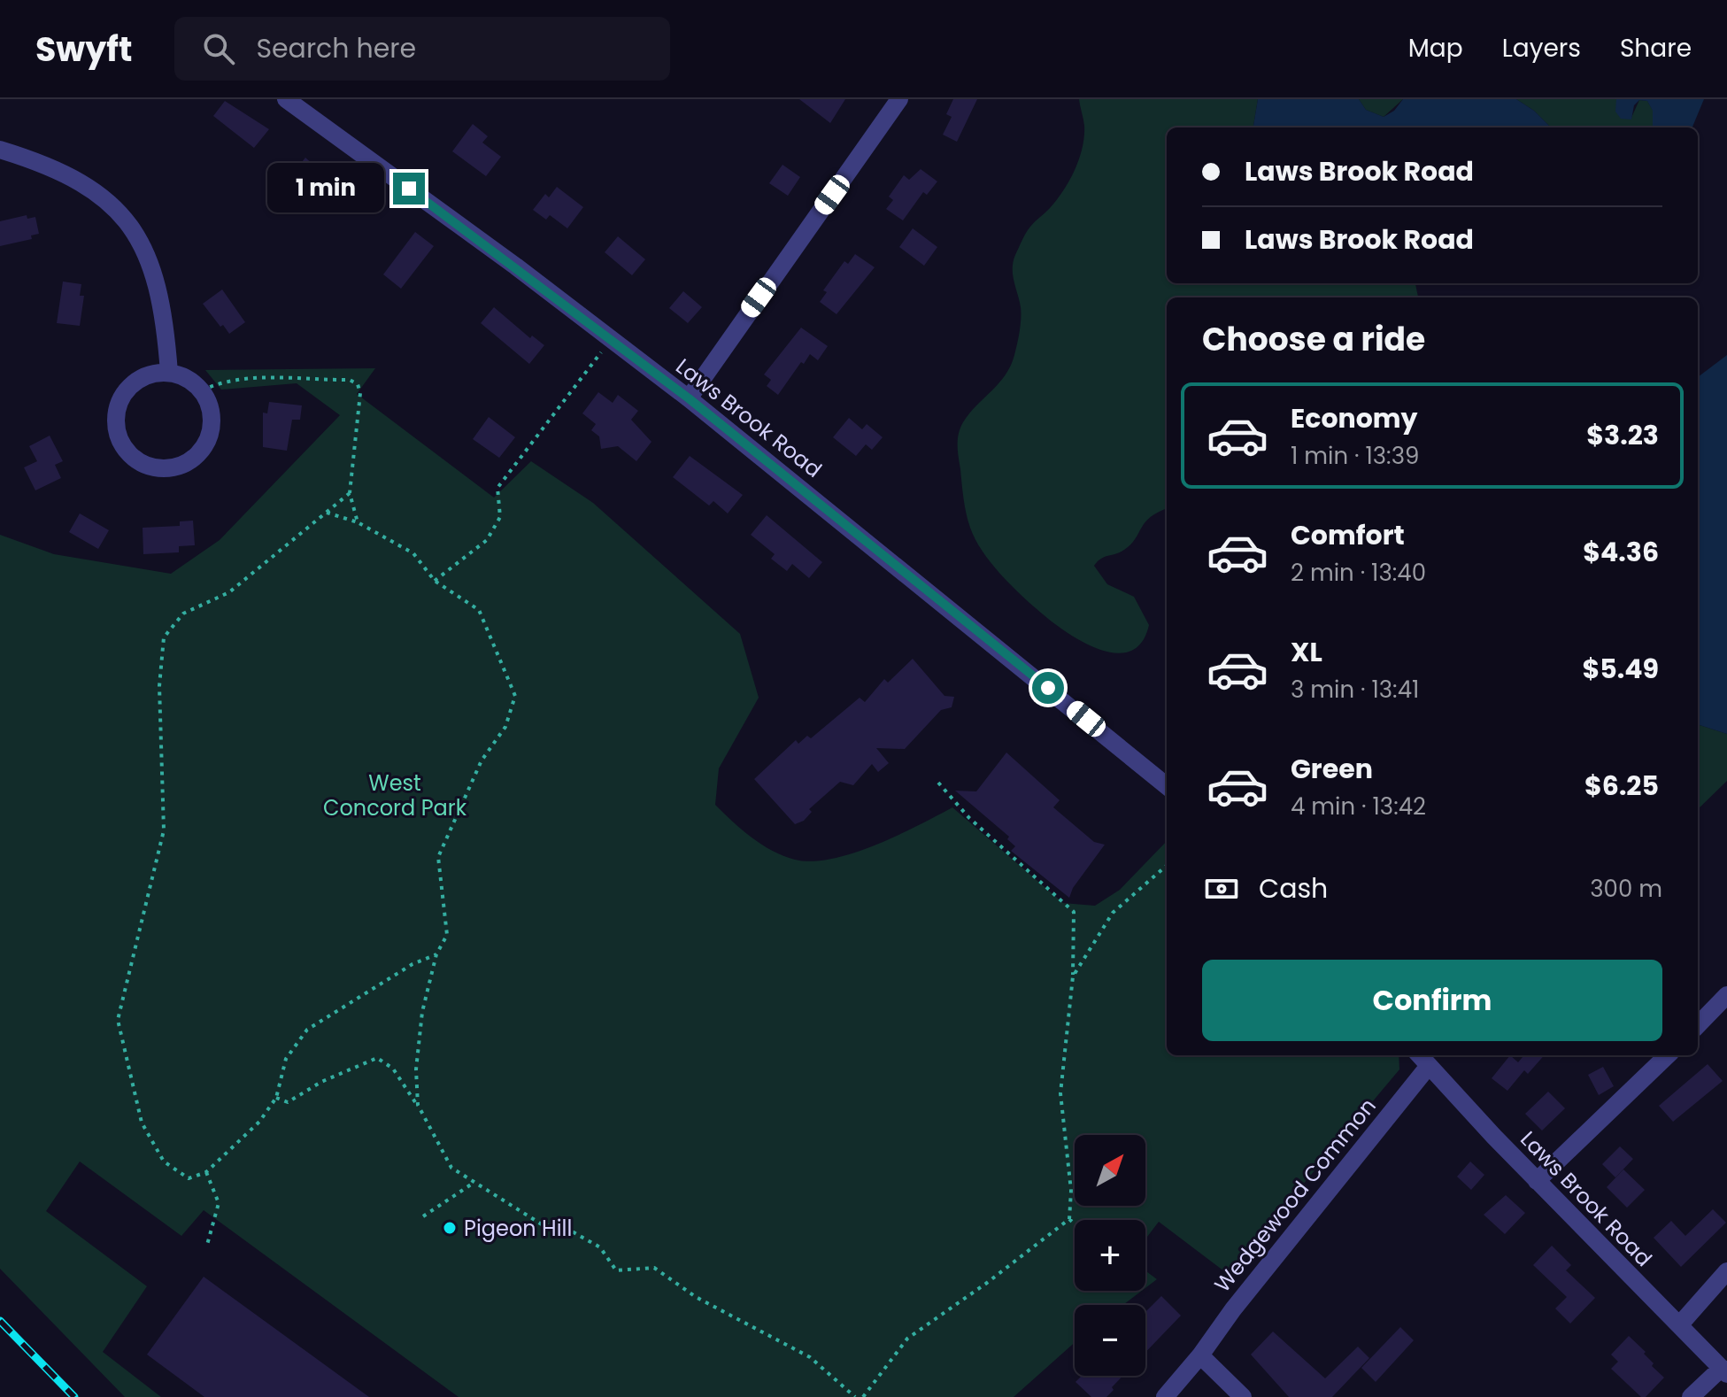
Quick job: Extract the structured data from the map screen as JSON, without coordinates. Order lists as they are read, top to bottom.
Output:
{
  "streets": {
    "street": ["Laws Brook Road", "Wedgewood Common"]
  },
  "crossings": [
    ["Laws Brook Road", "Wedgewood Common"]
  ],
  "parks": ["West Concord Park"],
  "places": ["Pigeon Hill"],
  "north": "top right",
  "page": {
    "header": "Swyft",
    "search": "Search here",
    "nav": ["Map", "Layers", "Share"],
    "banner": ["Laws Brook Road", "Laws Brook Road"],
    "bubble": "1 min",
    "heading": "Choose a ride",
    "list": [
      {
        "name": "Economy",
        "note": "1 min · 13:39",
        "value": "$3.23"
      },
      {
        "name": "Comfort",
        "note": "2 min · 13:40",
        "value": "$4.36"
      },
      {
        "name": "XL",
        "note": "3 min · 13:41",
        "value": "$5.49"
      },
      {
        "name": "Green",
        "note": "4 min · 13:42",
        "value": "$6.25"
      }
    ],
    "pay": ["Cash", "300 m"],
    "buttons": "Confirm",
    "map_buttons": ["+", "−"]
  }
}
